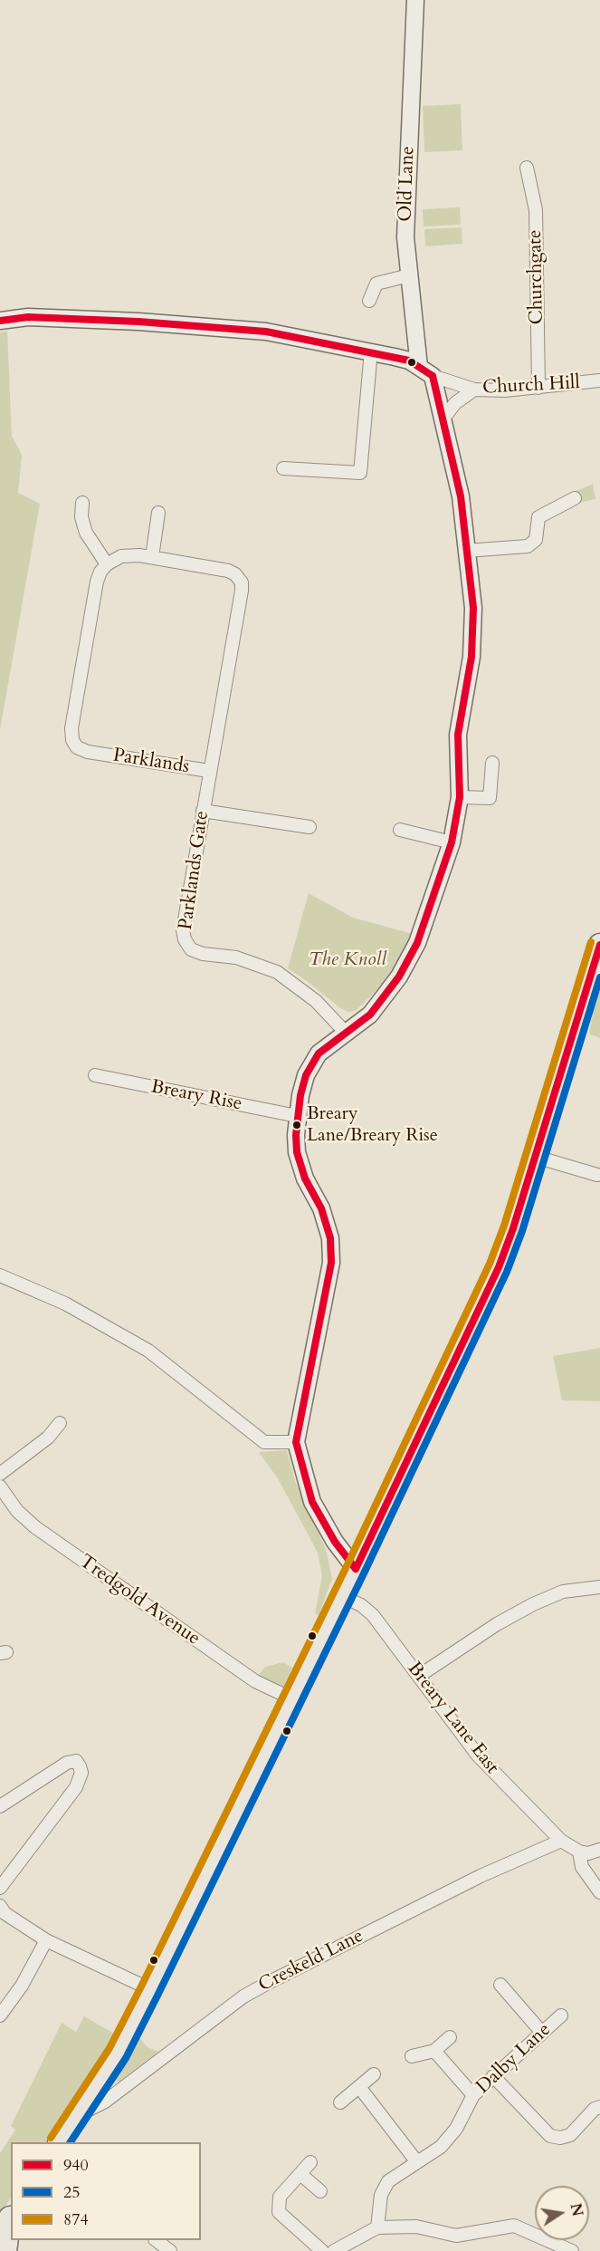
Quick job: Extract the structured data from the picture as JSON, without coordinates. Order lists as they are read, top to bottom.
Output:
{
  "streets": {
    "street": [
      "Old Lane",
      "Churchgate",
      "Church Hill",
      "Parklands",
      "Parklands Gate",
      "Breary Rise",
      "Tredgold Avenue",
      "Breary Lane East",
      "Creskeld Lane",
      "Dalby Lane"
    ]
  },
  "crossings": [
    ["Old Lane", "Church Hill"],
    ["Old Lane", "Parklands Gate"],
    ["Old Lane", "Breary Rise"],
    ["Churchgate", "Church Hill"],
    ["Parklands", "Parklands Gate"],
    ["Breary Lane East", "Creskeld Lane"]
  ],
  "parks": ["The Knoll"],
  "places": ["Breary Lane/Breary Rise"],
  "lines": ["transit line 940", "transit line 874", "transit line 25"],
  "legend": ["940", "25", "874"],
  "north": "right"
}
